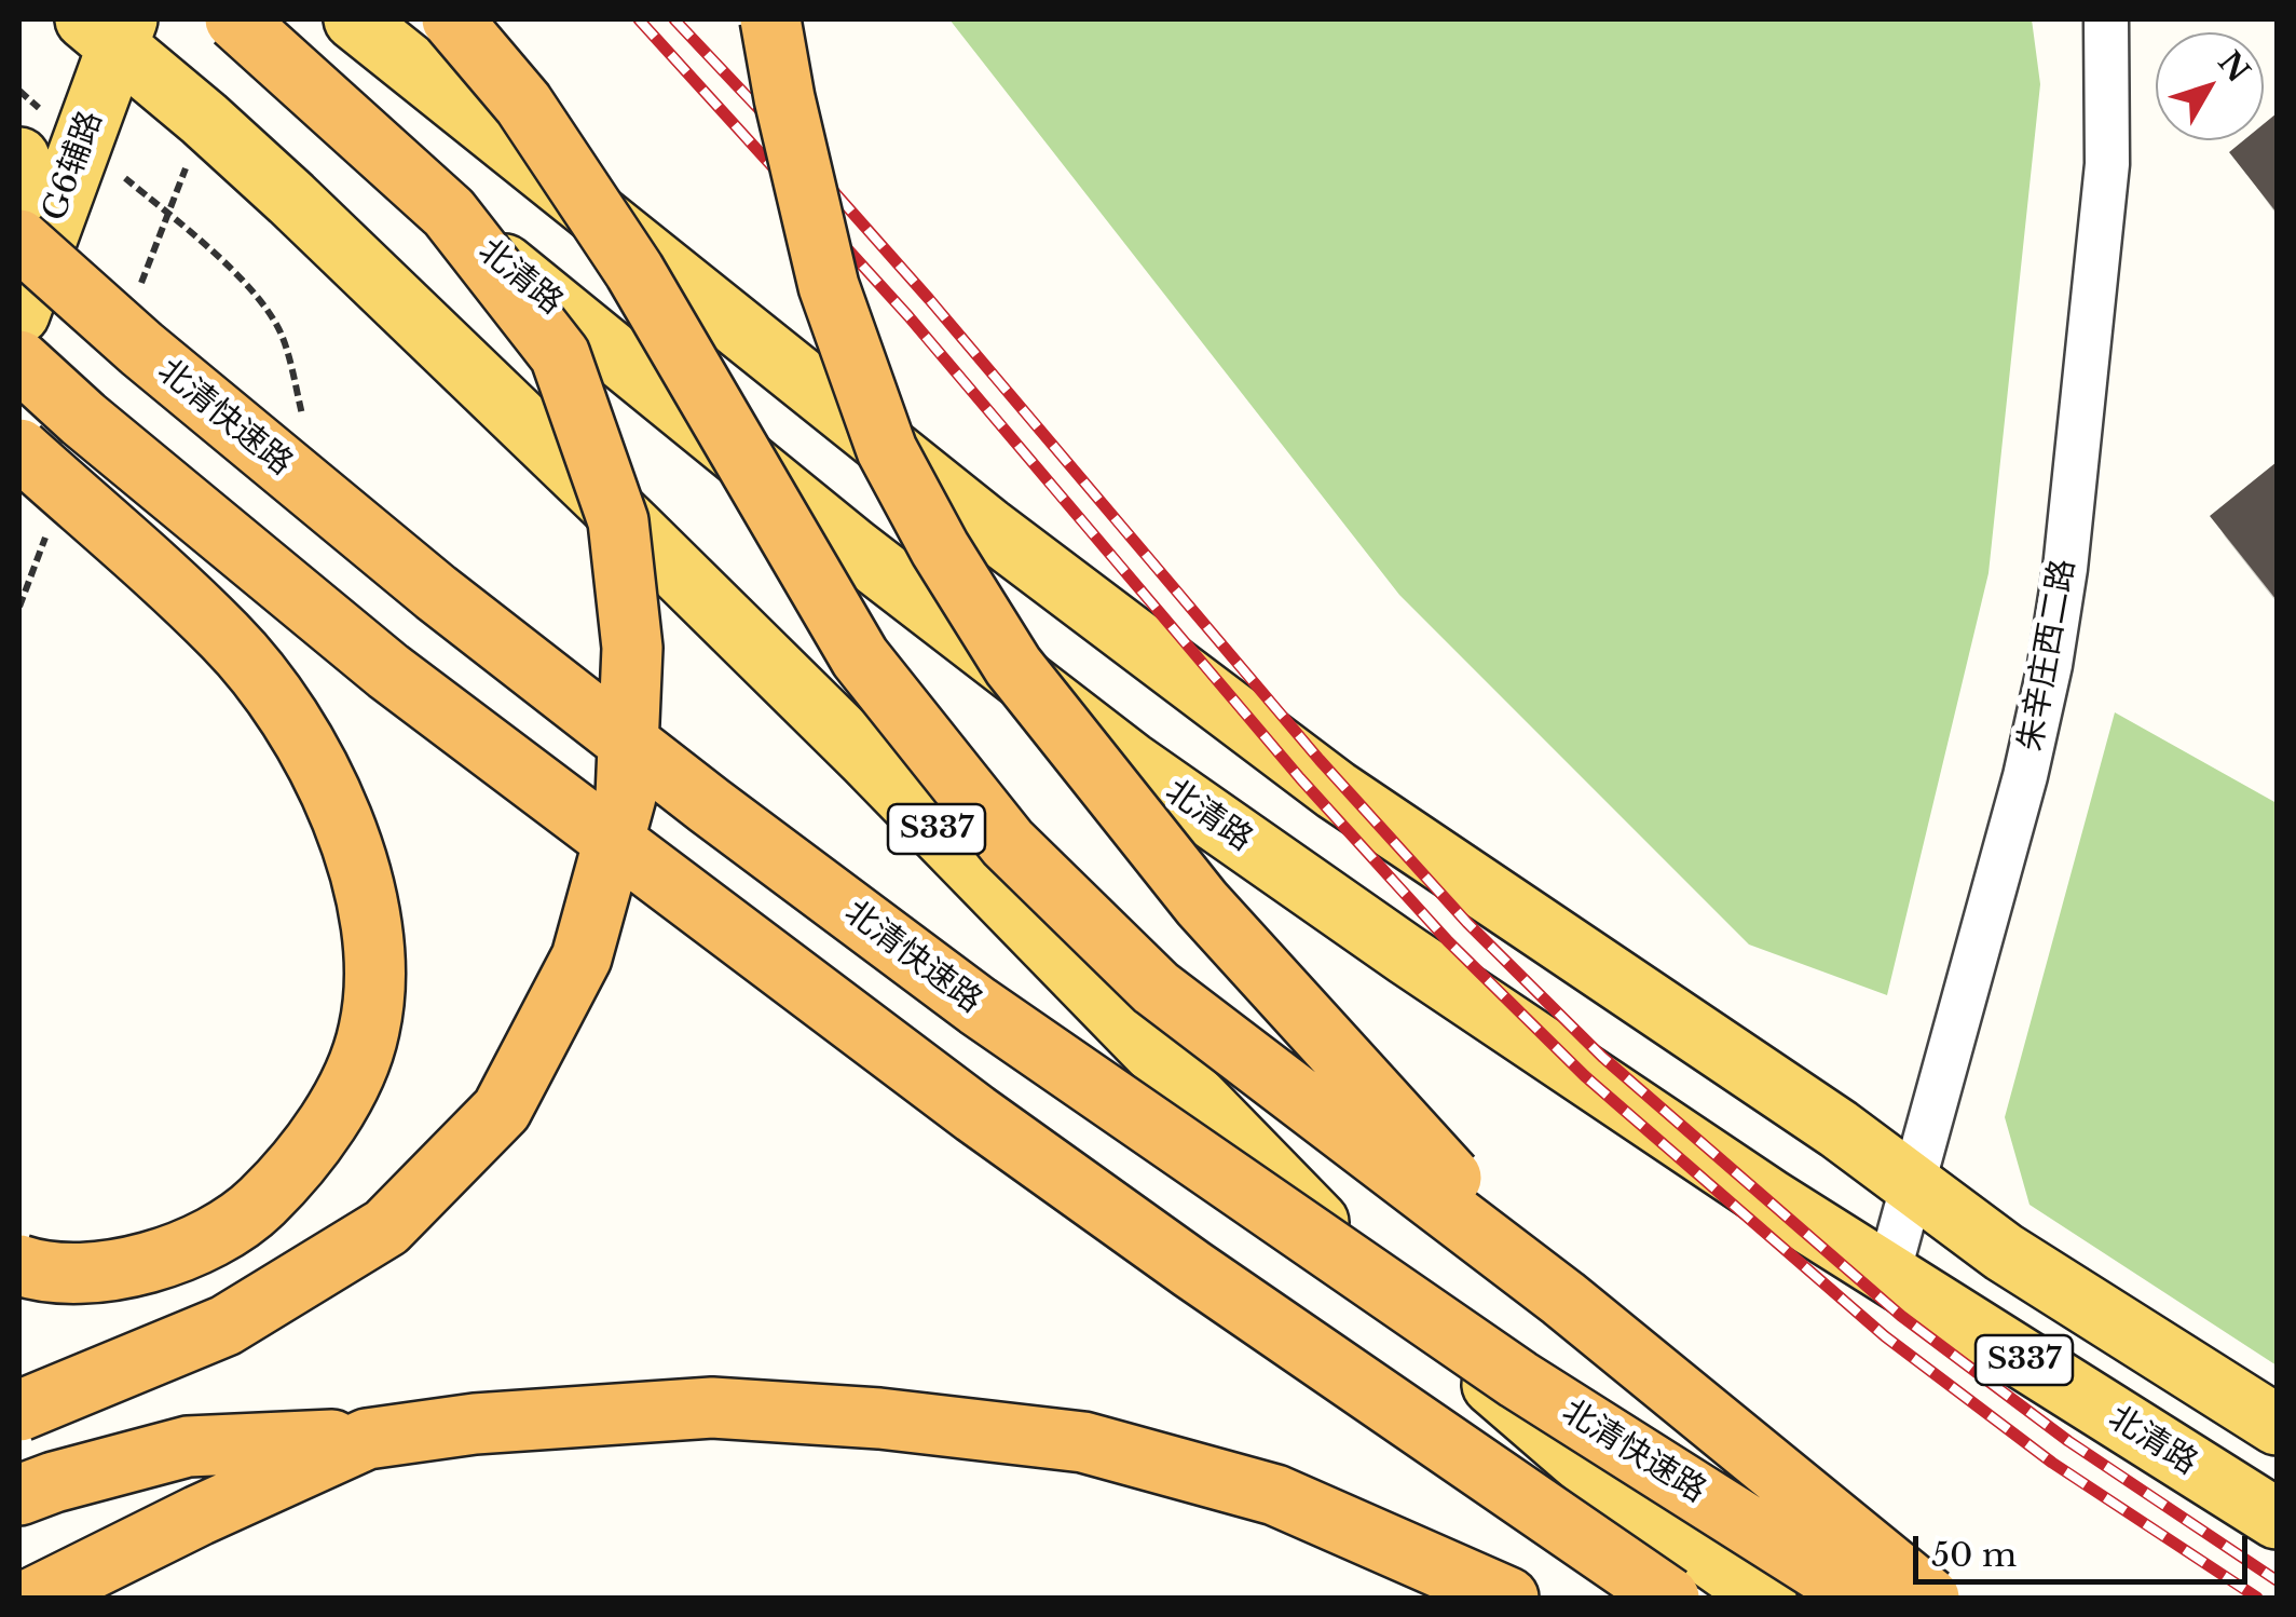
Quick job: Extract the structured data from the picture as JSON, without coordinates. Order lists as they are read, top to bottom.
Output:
{
  "streets": {
    "highway": ["北清快速路"],
    "main road": ["G6辅路", "北清路", "S337"],
    "street": ["朱辛庄西二路"]
  },
  "crossings": [
    ["G6辅路", "北清快速路"],
    ["G6辅路", "S337"],
    ["北清路", "朱辛庄西二路"]
  ],
  "scale_bar": "50 m",
  "north": "top right"
}
